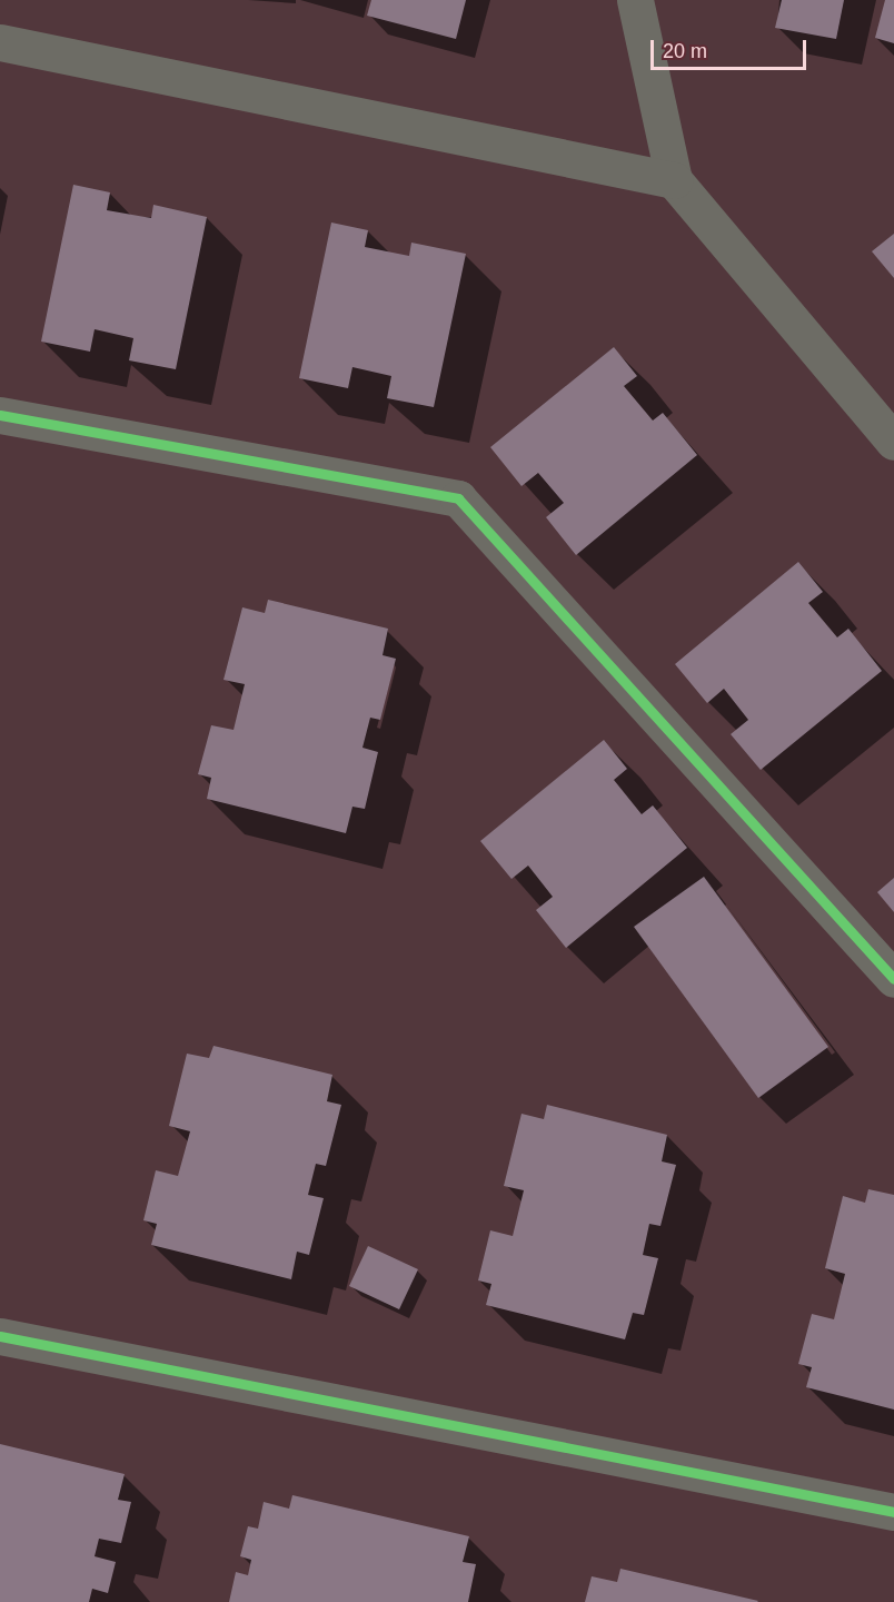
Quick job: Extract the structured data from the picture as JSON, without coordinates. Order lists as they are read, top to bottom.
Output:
{
  "scale_bar": "20 m"
}
